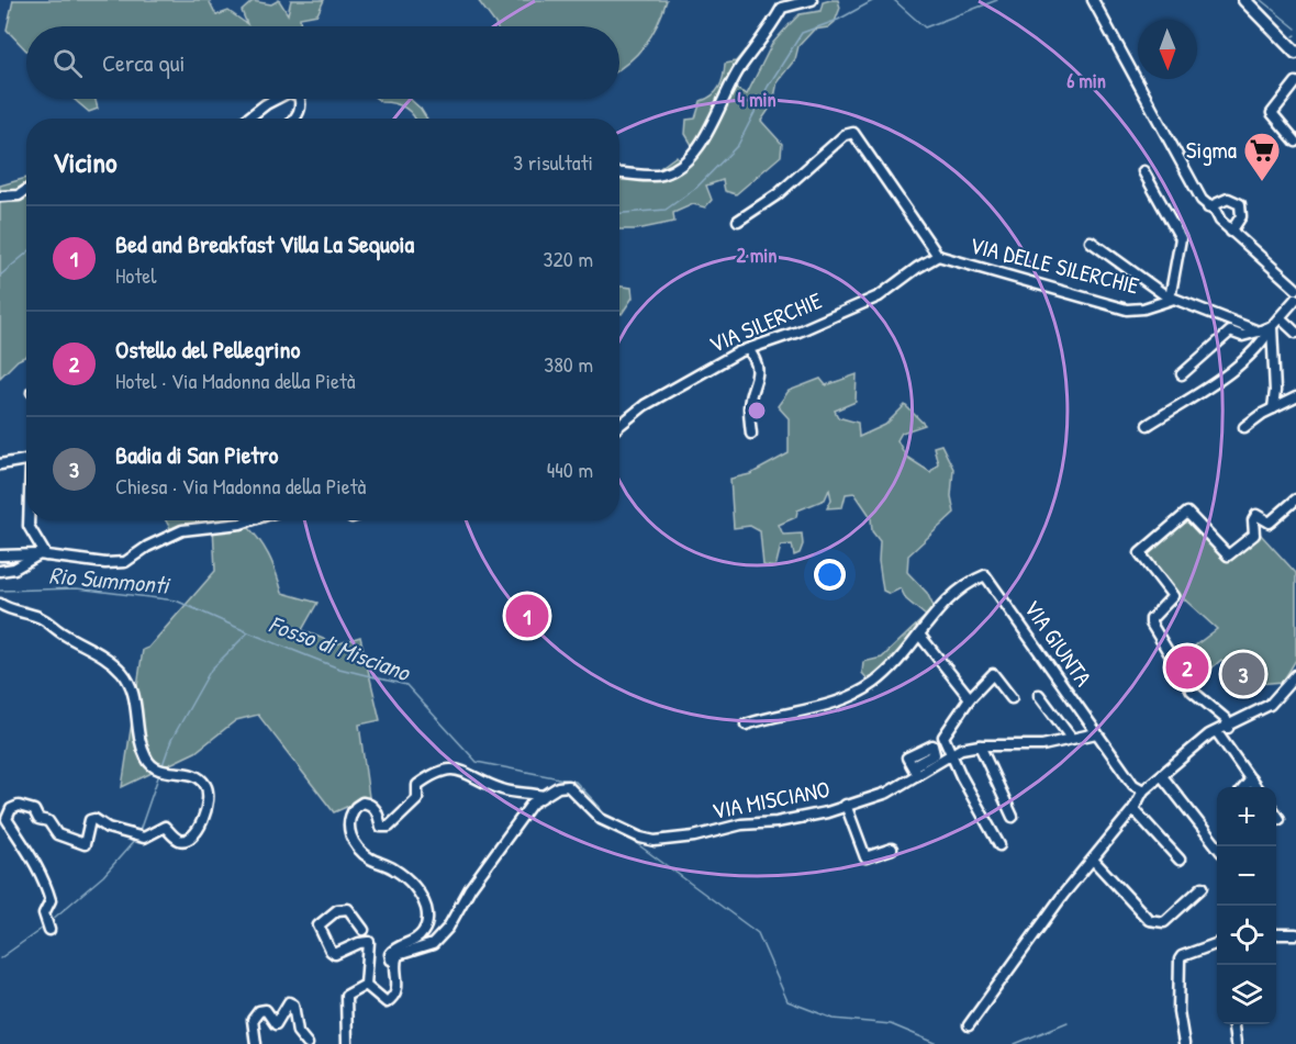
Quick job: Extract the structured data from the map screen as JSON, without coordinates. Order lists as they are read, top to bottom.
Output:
{
  "streets": {
    "street": [
      "VIA DELLE SILERCHIE",
      "VIA SILERCHIE",
      "VIA GIUNTA",
      "VIA MISCIANO"
    ]
  },
  "crossings": [
    ["VIA DELLE SILERCHIE", "VIA SILERCHIE"],
    ["VIA GIUNTA", "VIA MISCIANO"]
  ],
  "water": ["Rio Summonti", "Fosso di Misciano"],
  "places": {
    "supermarket": ["Sigma"]
  },
  "north": "bottom",
  "page": {
    "search": "Cerca qui",
    "heading": ["Vicino", "3 risultati"],
    "list": [
      {
        "mark": "1",
        "name": "Bed and Breakfast Villa La Sequoia",
        "note": "Hotel",
        "value": "320 m"
      },
      {
        "mark": "2",
        "name": "Ostello del Pellegrino",
        "note": "Hotel · Via Madonna della Pietà",
        "value": "380 m"
      },
      {
        "mark": "3",
        "name": "Badia di San Pietro",
        "note": "Chiesa · Via Madonna della Pietà",
        "value": "440 m"
      }
    ],
    "pins": ["1", "2", "3"],
    "map_buttons": ["+", "−"]
  },
  "rings": ["6 min", "4 min", "2 min"]
}
